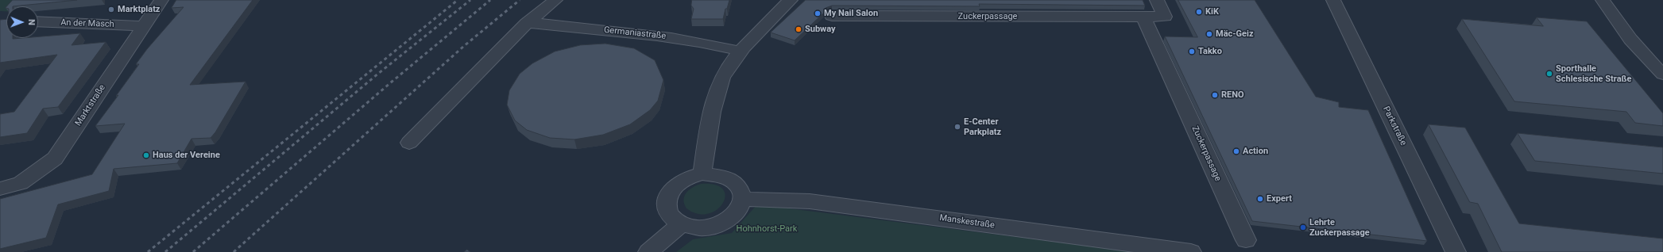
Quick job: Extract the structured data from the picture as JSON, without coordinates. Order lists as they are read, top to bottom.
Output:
{
  "streets": {
    "street": [
      "Zuckerpassage",
      "An der Masch",
      "Germaniastraße",
      "Marktstraße",
      "Parkstraße",
      "Manskestraße"
    ]
  },
  "crossings": [
    ["An der Masch", "Marktstraße"]
  ],
  "parks": ["Hohnhorst-Park"],
  "places": [
    "Marktplatz",
    "KiK",
    "My Nail Salon",
    "Subway",
    "Mäc-Geiz",
    "Takko",
    "Sporthalle Schlesische Straße",
    "RENO",
    "E-Center Parkplatz",
    "Action",
    "Haus der Vereine",
    "Expert",
    "Lehrte Zuckerpassage"
  ],
  "north": "right"
}
